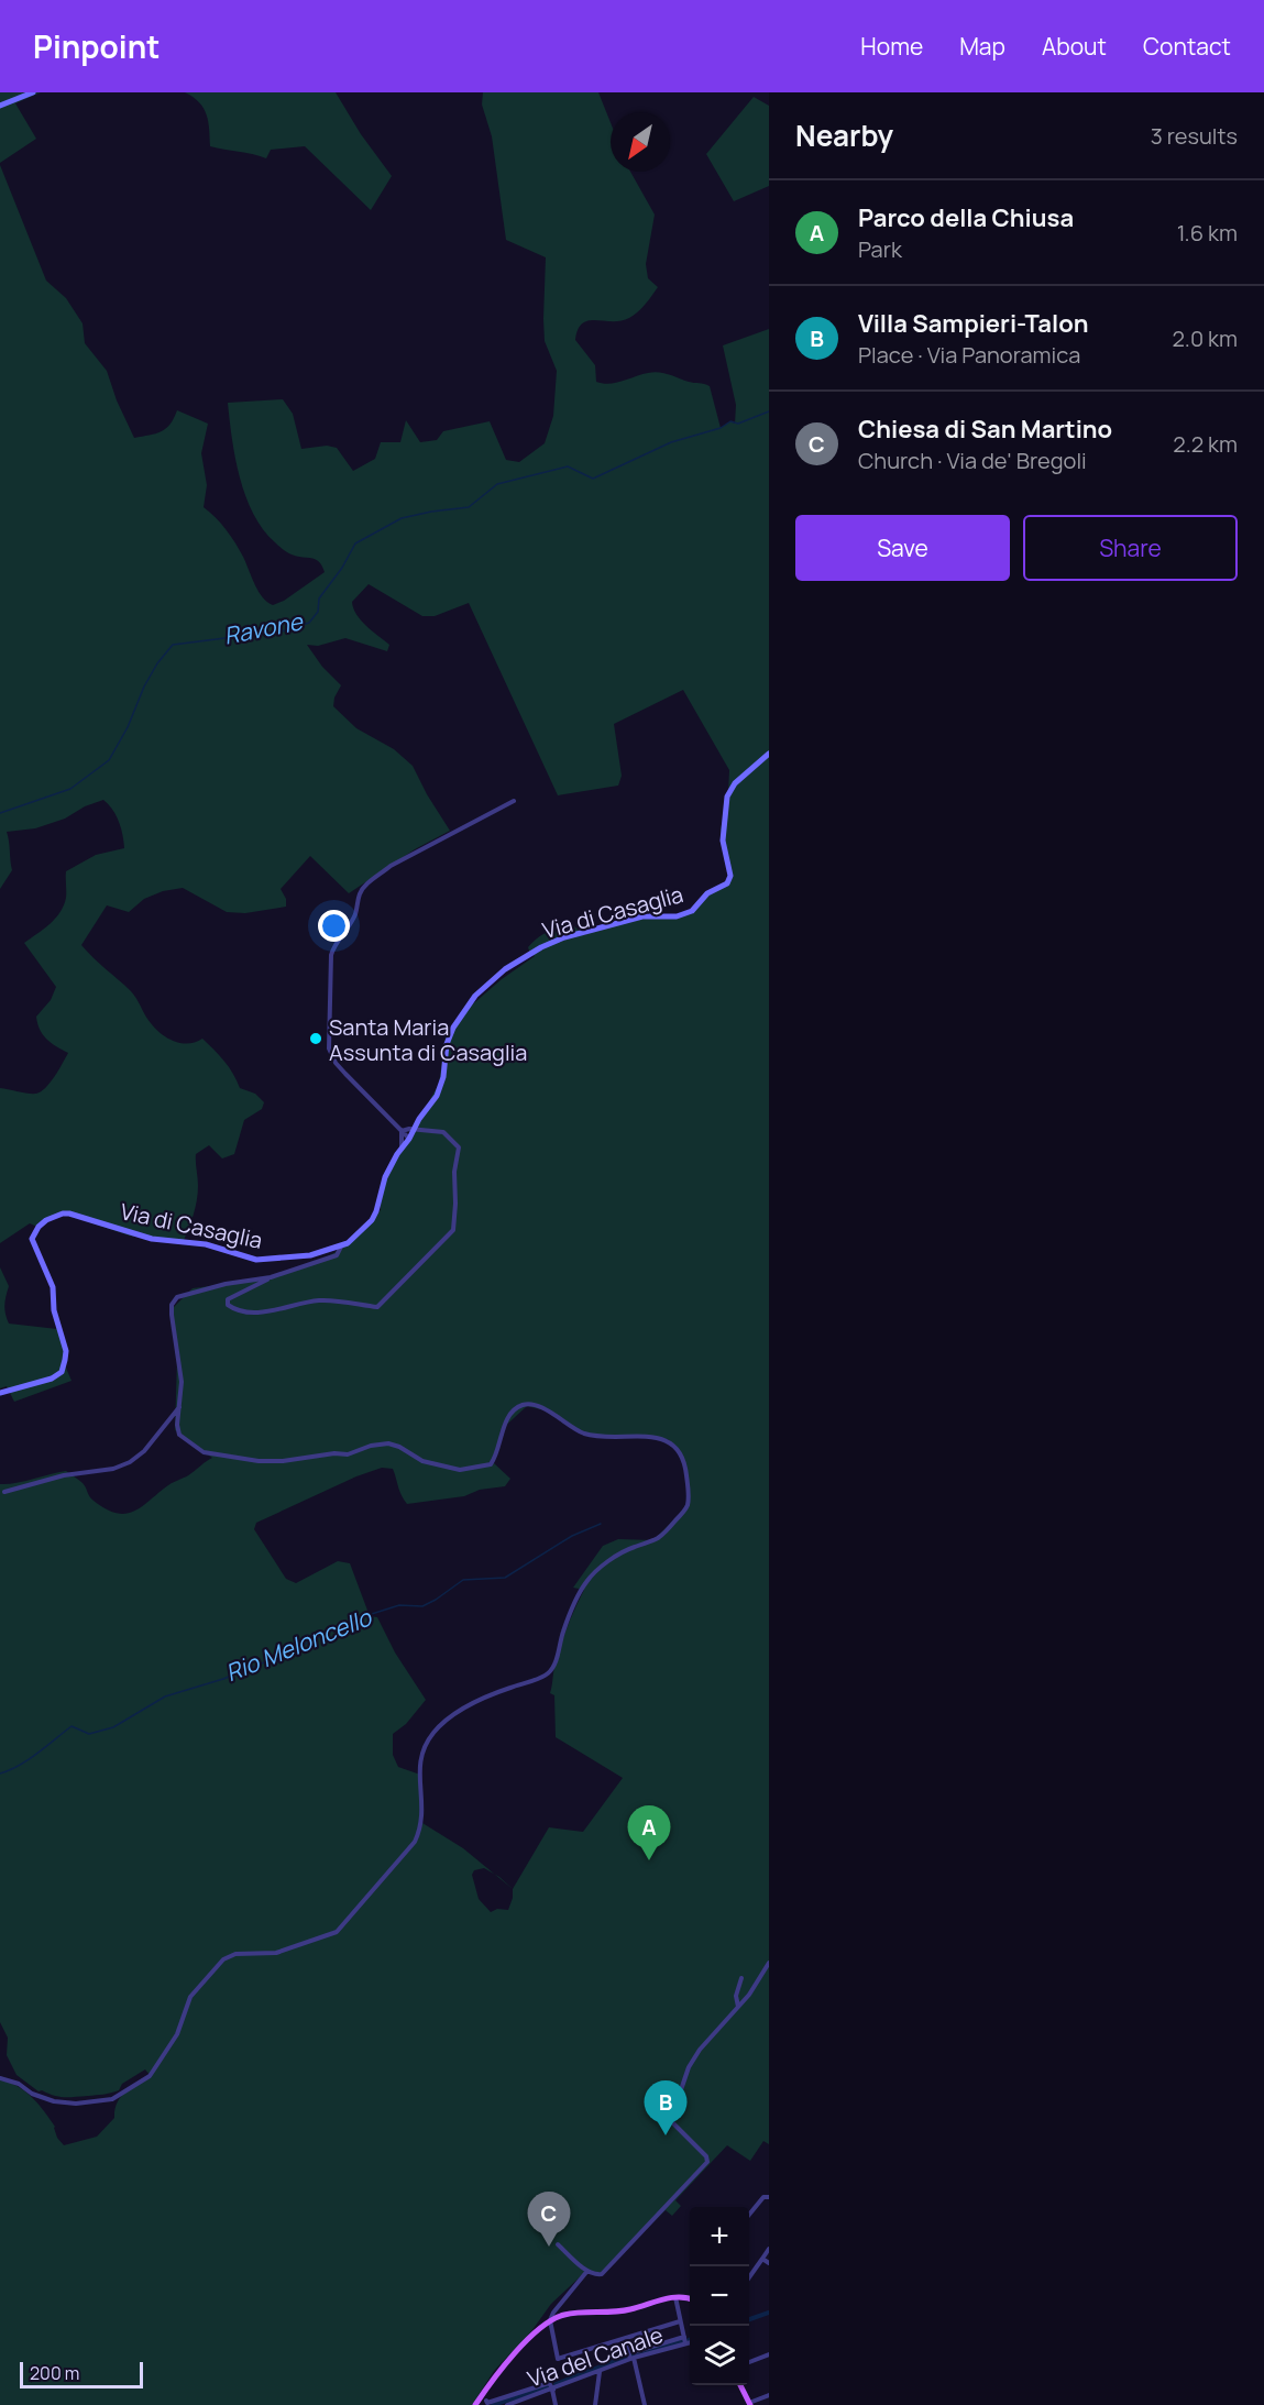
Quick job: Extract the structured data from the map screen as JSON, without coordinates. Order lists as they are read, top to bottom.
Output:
{
  "streets": {
    "street": ["Via di Casaglia", "Via del Canale"]
  },
  "water": ["Ravone", "Rio Meloncello"],
  "places": ["Santa Maria Assunta di Casaglia"],
  "scale_bar": "200 m",
  "north": "bottom left",
  "page": {
    "header": "Pinpoint",
    "nav": [
      "Home",
      "Map",
      "About",
      "Contact"
    ],
    "heading": ["Nearby", "3 results"],
    "list": [
      {
        "mark": "A",
        "name": "Parco della Chiusa",
        "note": "Park",
        "value": "1.6 km"
      },
      {
        "mark": "B",
        "name": "Villa Sampieri-Talon",
        "note": "Place · Via Panoramica",
        "value": "2.0 km"
      },
      {
        "mark": "C",
        "name": "Chiesa di San Martino",
        "note": "Church · Via de' Bregoli",
        "value": "2.2 km"
      }
    ],
    "buttons": ["Save", "Share"],
    "pins": ["A", "B", "C"],
    "map_buttons": ["+", "−"],
    "scale": "200 m"
  }
}
